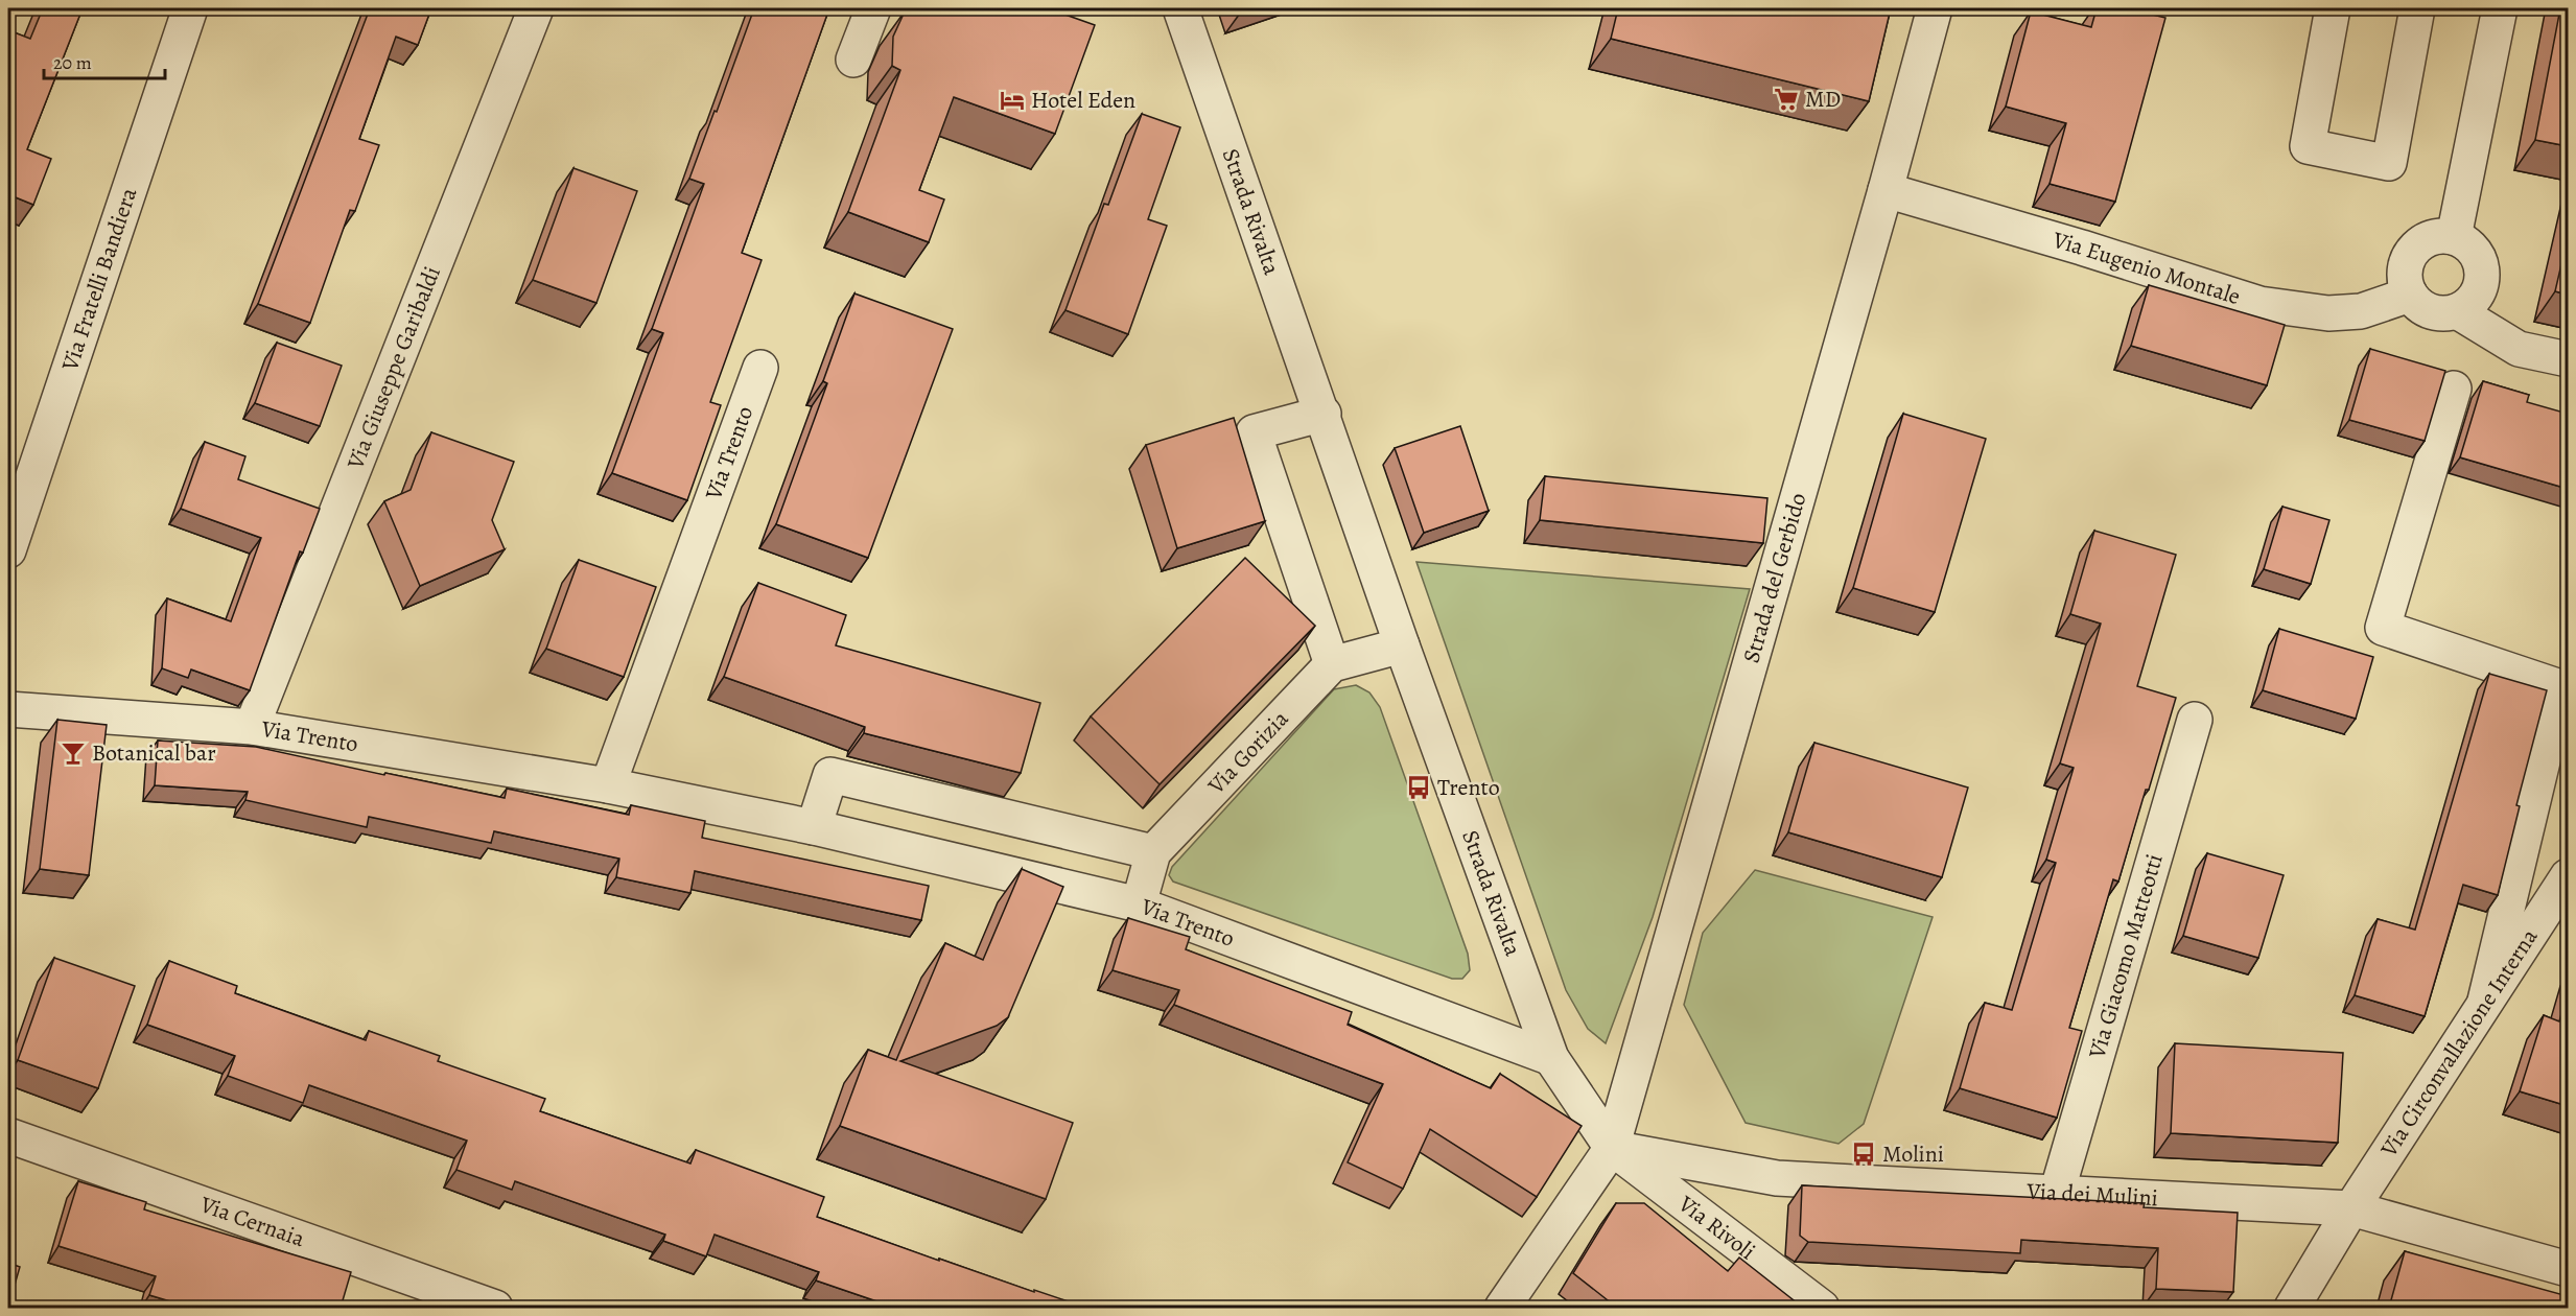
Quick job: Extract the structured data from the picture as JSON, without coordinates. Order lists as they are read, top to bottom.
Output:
{
  "streets": {
    "street": [
      "Strada Rivalta",
      "Via Eugenio Montale",
      "Via Fratelli Bandiera",
      "Via Giuseppe Garibaldi",
      "Via Trento",
      "Strada del Gerbido",
      "Via Gorizia",
      "Via Giacomo Matteotti",
      "Via Circonvallazione Interna",
      "Via dei Mulini",
      "Via Cernaia",
      "Via Rivoli"
    ]
  },
  "crossings": [
    ["Strada Rivalta", "Via Trento"],
    ["Strada Rivalta", "Strada del Gerbido"],
    ["Strada Rivalta", "Via dei Mulini"],
    ["Strada Rivalta", "Via Rivoli"],
    ["Via Eugenio Montale", "Strada del Gerbido"],
    ["Via Giuseppe Garibaldi", "Via Trento"],
    ["Via Trento", "Via Gorizia"],
    ["Strada del Gerbido", "Via dei Mulini"],
    ["Strada del Gerbido", "Via Rivoli"],
    ["Via Giacomo Matteotti", "Via dei Mulini"],
    ["Via Circonvallazione Interna", "Via dei Mulini"],
    ["Via dei Mulini", "Via Rivoli"]
  ],
  "places": {
    "supermarket": ["MD"],
    "hotel": ["Hotel Eden"],
    "bar": ["Botanical bar"],
    "bus stop": ["Trento", "Molini"]
  },
  "scale_bar": "20 m"
}
